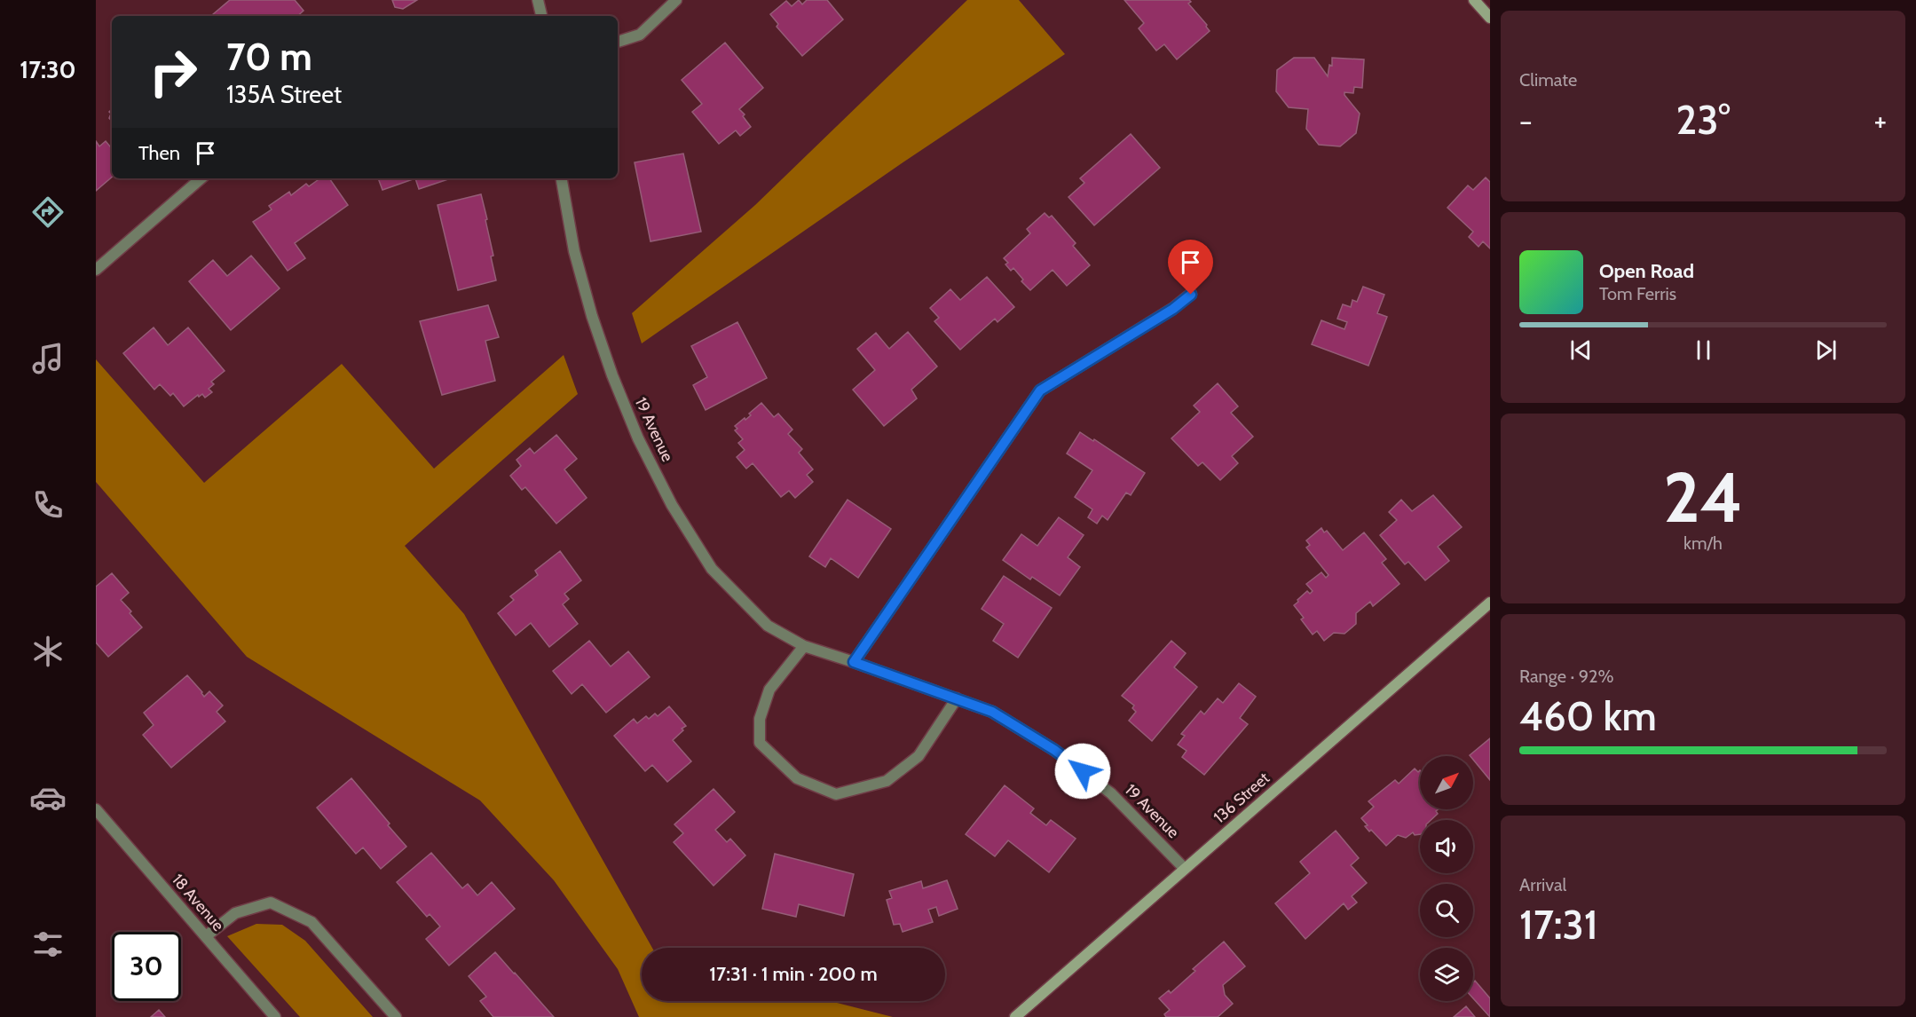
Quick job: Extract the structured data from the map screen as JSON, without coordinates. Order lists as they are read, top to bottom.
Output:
{
  "streets": {
    "street": ["19 Avenue", "136 Street", "18 Avenue"]
  },
  "crossings": [
    ["19 Avenue", "136 Street"]
  ],
  "north": "top right",
  "page": {
    "tabs": "17:30",
    "tile": [
      "Climate",
      ["24", "km/h"],
      ["Range · 92%", "460 km"],
      ["Arrival", "17:31"]
    ],
    "turn": ["70 m", "135A Street"],
    "heat": ["−", "23°", "+"],
    "then": "Then",
    "song": ["Open Road", "Tom Ferris"],
    "limit": "30",
    "trip": "17:31 · 1 min · 200 m"
  }
}
